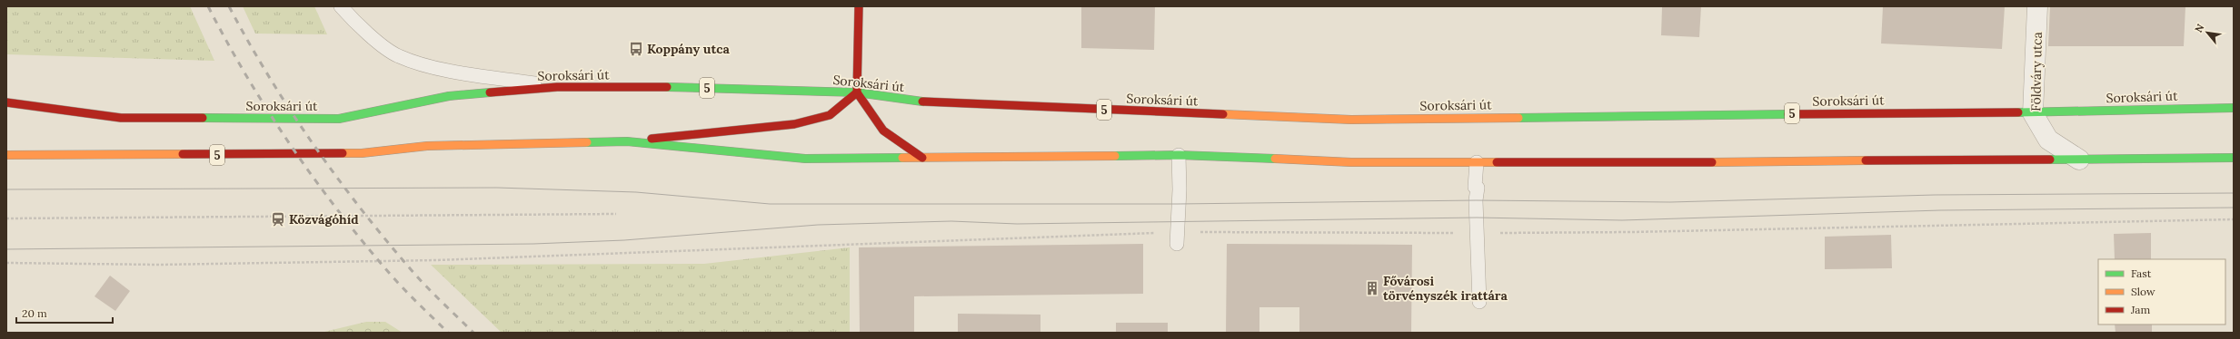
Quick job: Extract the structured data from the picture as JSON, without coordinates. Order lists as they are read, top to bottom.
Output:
{
  "streets": {
    "main road": ["Soroksári út", "5"],
    "street": ["Földváry utca"]
  },
  "crossings": [
    ["Földváry utca", "Soroksári út"],
    ["Földváry utca", "5"]
  ],
  "places": {
    "bus stop": ["Koppány utca"],
    "station": ["Közvágóhíd"],
    "building": ["Fővárosi törvényszék irattára"]
  },
  "legend": ["Fast", "Slow", "Jam"],
  "scale_bar": "20 m",
  "north": "top left"
}
